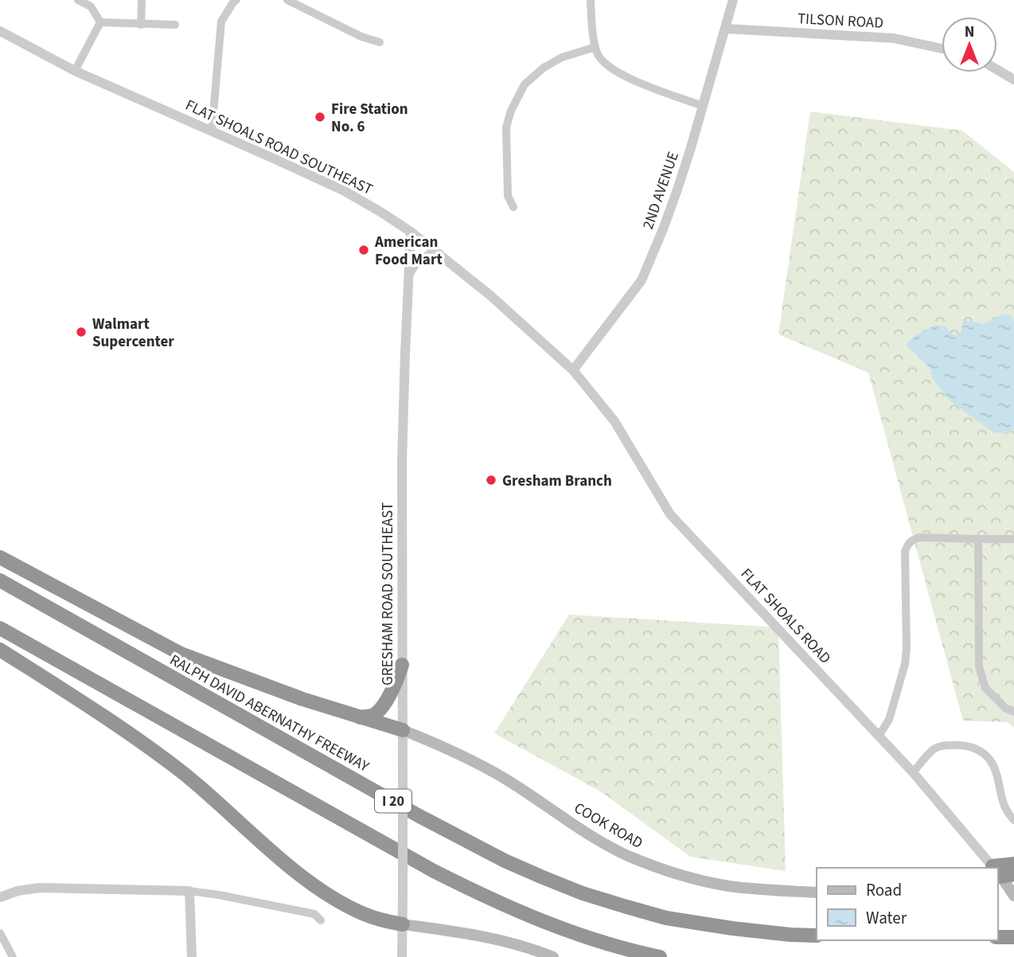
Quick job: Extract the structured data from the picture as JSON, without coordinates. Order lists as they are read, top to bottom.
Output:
{
  "streets": {
    "highway": ["RALPH DAVID ABERNATHY FREEWAY", "I 20"],
    "main road": ["FLAT SHOALS ROAD", "COOK ROAD"],
    "street": [
      "TILSON ROAD",
      "FLAT SHOALS ROAD SOUTHEAST",
      "2ND AVENUE",
      "GRESHAM ROAD SOUTHEAST"
    ]
  },
  "crossings": [
    ["TILSON ROAD", "2ND AVENUE"],
    ["FLAT SHOALS ROAD SOUTHEAST", "2ND AVENUE"],
    ["FLAT SHOALS ROAD SOUTHEAST", "GRESHAM ROAD SOUTHEAST"],
    ["FLAT SHOALS ROAD SOUTHEAST", "FLAT SHOALS ROAD"],
    ["2ND AVENUE", "FLAT SHOALS ROAD"],
    ["GRESHAM ROAD SOUTHEAST", "COOK ROAD"]
  ],
  "places": [
    "Fire Station No. 6",
    "American Food Mart",
    "Walmart Supercenter",
    "Gresham Branch"
  ],
  "legend": ["Road", "Water"],
  "north": "top"
}
